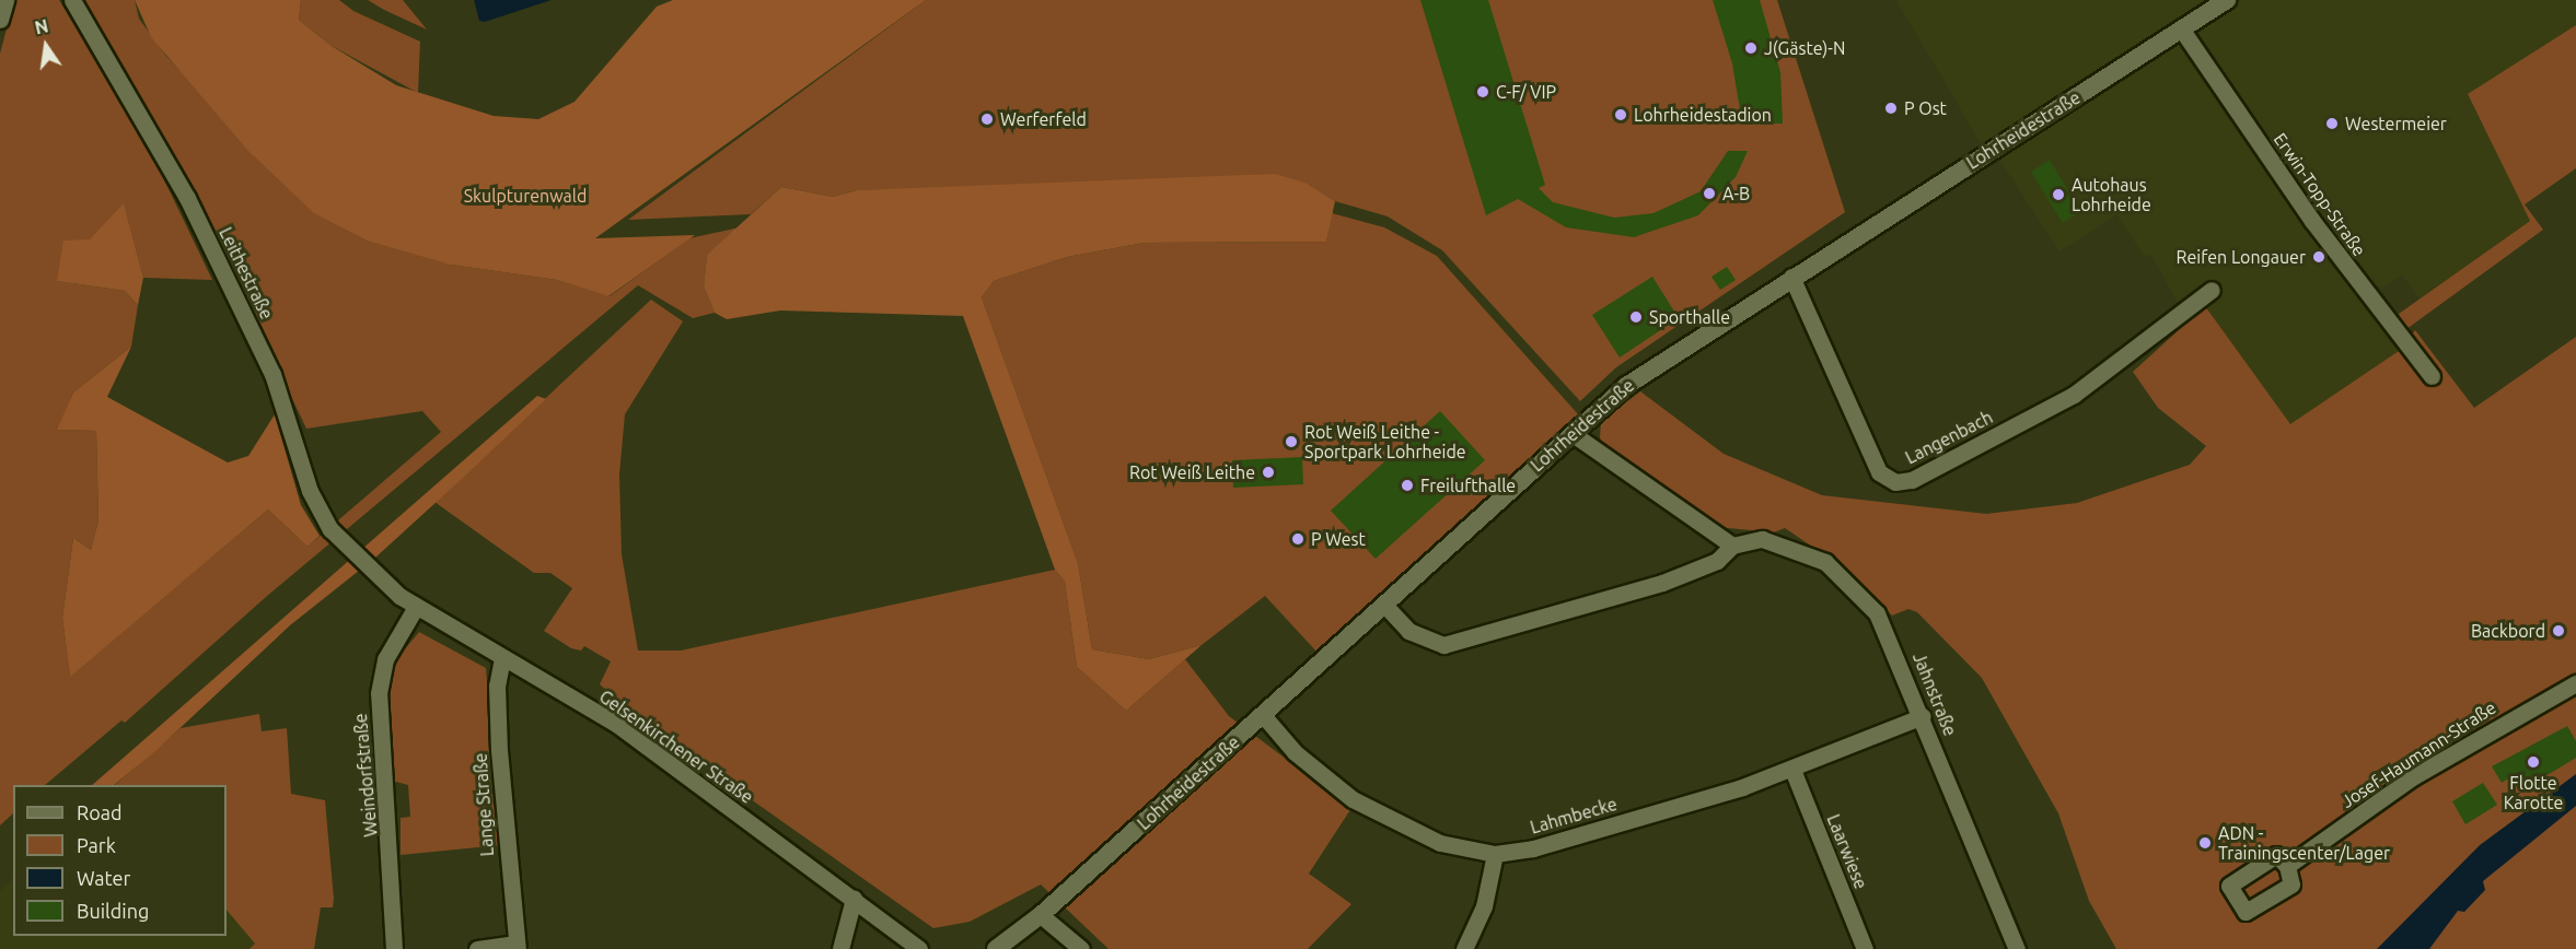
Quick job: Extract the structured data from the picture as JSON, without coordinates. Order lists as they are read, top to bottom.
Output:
{
  "streets": {
    "street": [
      "Lohrheidestraße",
      "Erwin-Topp-Straße",
      "Leithestraße",
      "Langenbach",
      "Jahnstraße",
      "Gelsenkirchener Straße",
      "Josef-Haumann-Straße",
      "Weindorfstraße",
      "Lange Straße",
      "Lahmbecke",
      "Laarwiese"
    ]
  },
  "crossings": [
    ["Lohrheidestraße", "Erwin-Topp-Straße"],
    ["Lohrheidestraße", "Langenbach"],
    ["Lohrheidestraße", "Jahnstraße"],
    ["Lohrheidestraße", "Lahmbecke"],
    ["Leithestraße", "Gelsenkirchener Straße"],
    ["Jahnstraße", "Lahmbecke"],
    ["Gelsenkirchener Straße", "Weindorfstraße"],
    ["Gelsenkirchener Straße", "Lange Straße"],
    ["Lahmbecke", "Laarwiese"]
  ],
  "parks": ["Skulpturenwald"],
  "places": [
    "J(Gäste)-N",
    "C-F/ VIP",
    "P Ost",
    "Lohrheidestadion",
    "Werferfeld",
    "Westermeier",
    "A-B",
    "Autohaus Lohrheide",
    "Reifen Longauer",
    "Sporthalle",
    "Rot Weiß Leithe - Sportpark Lohrheide",
    "Rot Weiß Leithe",
    "Freilufthalle",
    "P West",
    "Backbord",
    "Flotte Karotte",
    "ADN - Trainingscenter/Lager"
  ],
  "legend": [
    "Road",
    "Park",
    "Water",
    "Building"
  ],
  "north": "top"
}
